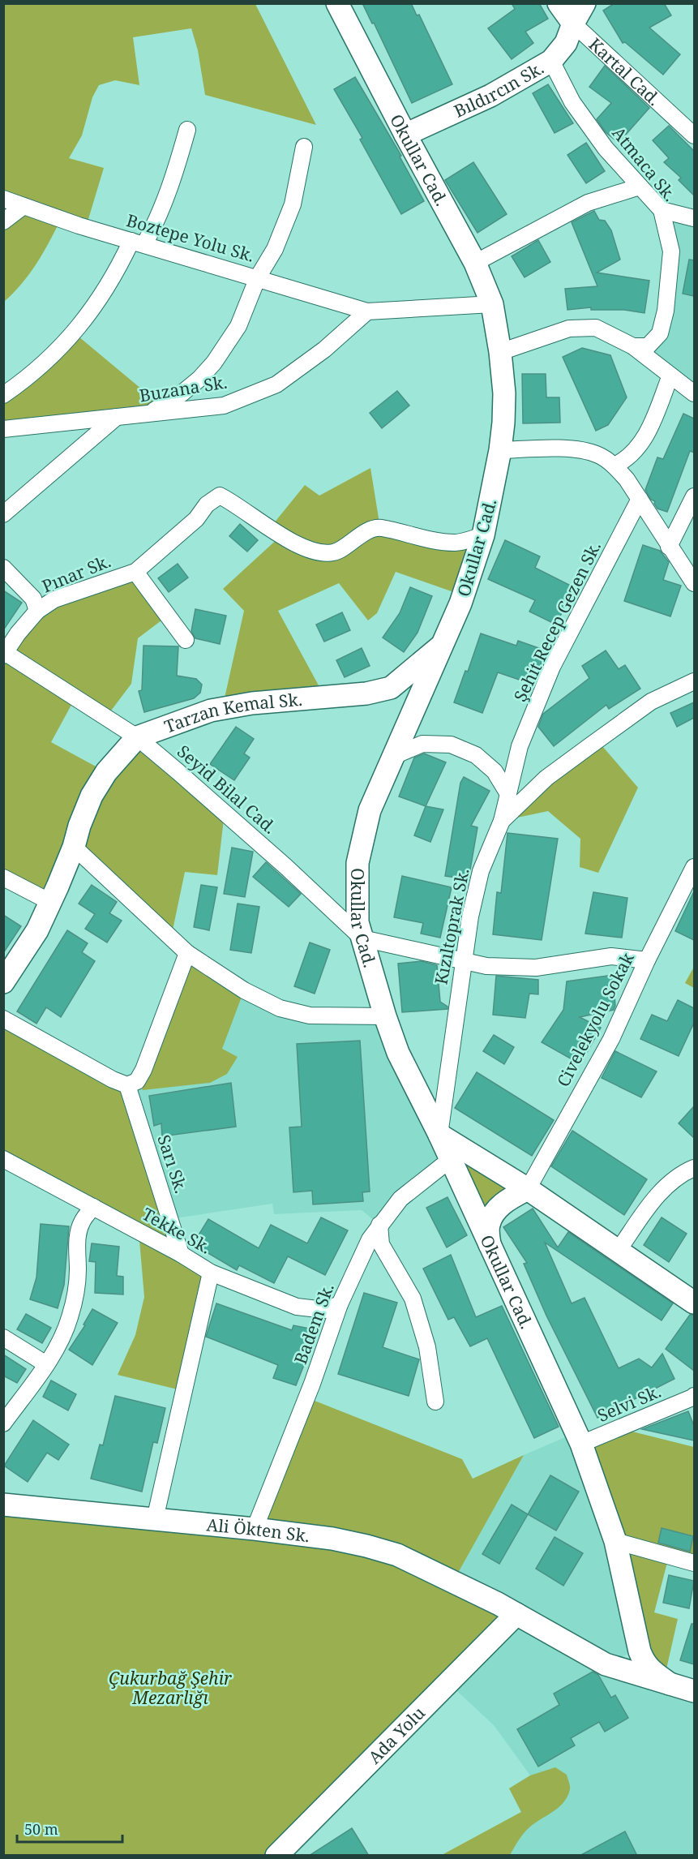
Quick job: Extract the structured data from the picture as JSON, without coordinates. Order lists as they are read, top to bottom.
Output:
{
  "streets": {
    "main road": [
      "Kartal Cad.",
      "Bıldırcın Sk.",
      "Okullar Cad.",
      "Tarzan Kemal Sk.",
      "Ali Ökten Sk.",
      "Ada Yolu"
    ],
    "street": [
      "Atmaca Sk.",
      "Boztepe Yolu Sk.",
      "Buzana Sk.",
      "Pınar Sk.",
      "Şehit Recep Gezen Sk.",
      "Seyid Bilal Cad.",
      "Kızıltoprak Sk.",
      "Civelekyolu Sokak",
      "Sarı Sk.",
      "Tekke Sk.",
      "Badem Sk.",
      "Selvi Sk."
    ]
  },
  "crossings": [
    ["Kartal Cad.", "Bıldırcın Sk."],
    ["Bıldırcın Sk.", "Okullar Cad."],
    ["Bıldırcın Sk.", "Atmaca Sk."],
    ["Okullar Cad.", "Pınar Sk."],
    ["Okullar Cad.", "Tarzan Kemal Sk."],
    ["Okullar Cad.", "Seyid Bilal Cad."],
    ["Okullar Cad.", "Kızıltoprak Sk."],
    ["Okullar Cad.", "Badem Sk."],
    ["Okullar Cad.", "Selvi Sk."],
    ["Okullar Cad.", "Ali Ökten Sk."],
    ["Boztepe Yolu Sk.", "Buzana Sk."],
    ["Pınar Sk.", "Seyid Bilal Cad."],
    ["Şehit Recep Gezen Sk.", "Kızıltoprak Sk."],
    ["Tarzan Kemal Sk.", "Seyid Bilal Cad."],
    ["Sarı Sk.", "Tekke Sk."],
    ["Tekke Sk.", "Badem Sk."],
    ["Badem Sk.", "Ali Ökten Sk."],
    ["Ali Ökten Sk.", "Ada Yolu"]
  ],
  "parks": ["Çukurbağ Şehir Mezarlığı"],
  "scale_bar": "50 m"
}
